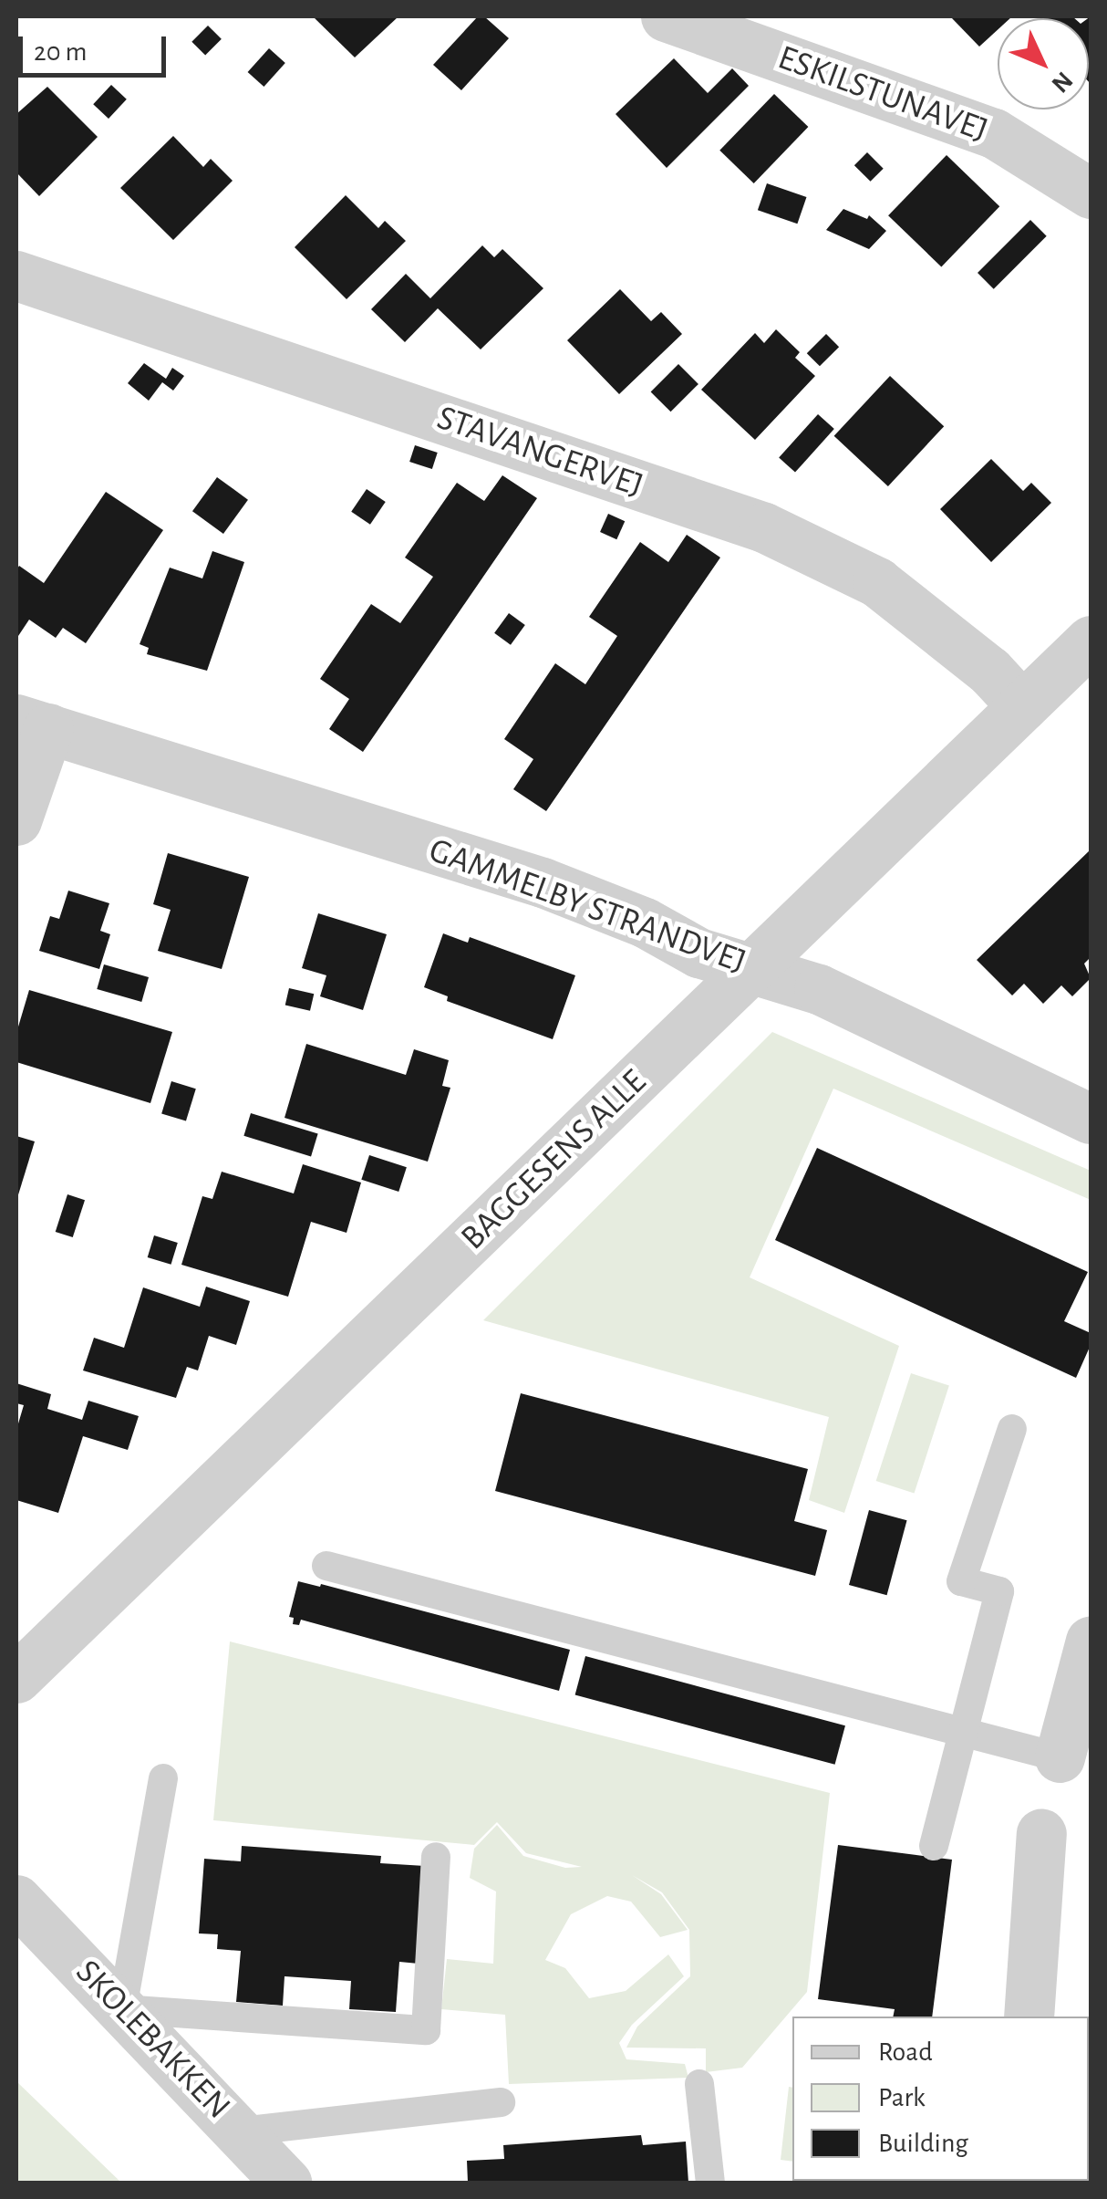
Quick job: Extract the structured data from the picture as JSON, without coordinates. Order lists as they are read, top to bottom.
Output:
{
  "streets": {
    "street": [
      "ESKILSTUNAVEJ",
      "STAVANGERVEJ",
      "GAMMELBY STRANDVEJ",
      "BAGGESENS ALLE",
      "SKOLEBAKKEN"
    ]
  },
  "crossings": [
    ["STAVANGERVEJ", "BAGGESENS ALLE"],
    ["GAMMELBY STRANDVEJ", "BAGGESENS ALLE"]
  ],
  "legend": ["Road", "Park", "Building"],
  "scale_bar": "20 m",
  "north": "bottom right"
}
